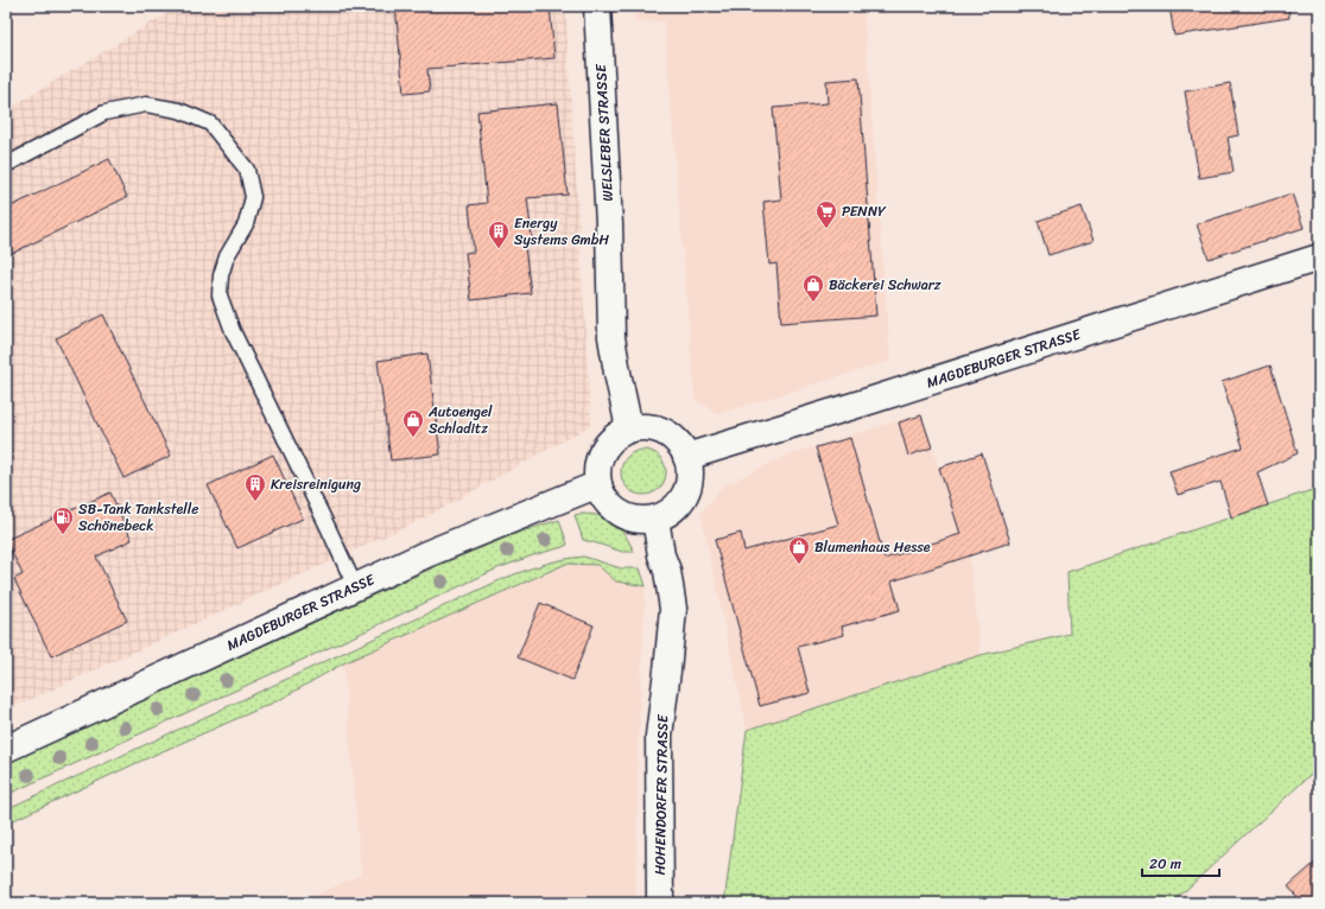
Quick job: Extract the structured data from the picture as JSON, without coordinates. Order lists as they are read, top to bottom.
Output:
{
  "streets": {
    "main road": ["WELSLEBER STRASSE", "MAGDEBURGER STRASSE", "HOHENDORFER STRASSE"]
  },
  "crossings": [
    ["WELSLEBER STRASSE", "MAGDEBURGER STRASSE"],
    ["WELSLEBER STRASSE", "HOHENDORFER STRASSE"],
    ["MAGDEBURGER STRASSE", "HOHENDORFER STRASSE"]
  ],
  "places": {
    "supermarket": ["PENNY"],
    "building": ["Energy Systems GmbH", "Kreisreinigung"],
    "shop": ["Bäckerei Schwarz", "Autoengel Schladitz", "Blumenhaus Hesse"],
    "fuel station": ["SB-Tank Tankstelle Schönebeck"]
  },
  "scale_bar": "20 m"
}
